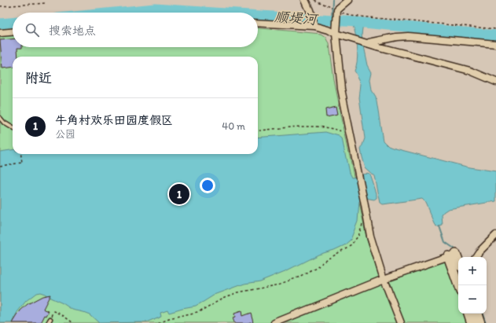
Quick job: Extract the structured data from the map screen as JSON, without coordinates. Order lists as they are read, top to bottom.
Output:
{
  "water": ["顺堤河"],
  "page": {
    "search": "搜索地点",
    "heading": "附近",
    "list": [
      {
        "mark": "1",
        "name": "牛角村欢乐田园度假区",
        "note": "公园",
        "value": "40 m"
      }
    ],
    "pins": "1",
    "map_buttons": ["+", "−"]
  }
}
